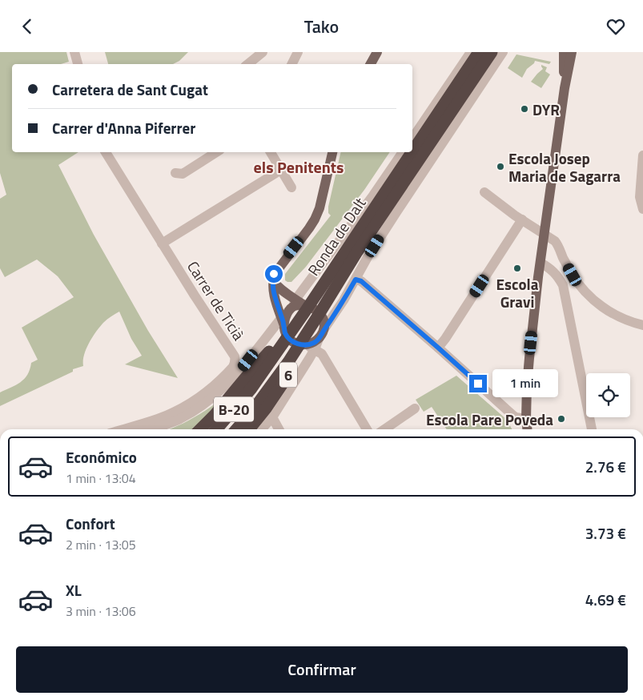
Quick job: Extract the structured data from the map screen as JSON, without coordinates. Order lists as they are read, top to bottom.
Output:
{
  "streets": {
    "highway": ["Ronda de Dalt", "6", "B-20"],
    "street": ["Carrer de Ticià"]
  },
  "crossings": [
    ["Ronda de Dalt", "6"]
  ],
  "districts": ["els Penitents"],
  "places": [
    "DYR",
    "Escola Josep Maria de Sagarra",
    "Escola Gravi",
    "Escola Pare Poveda"
  ],
  "page": {
    "header": "Tako",
    "banner": ["Carretera de Sant Cugat", "Carrer d'Anna Piferrer"],
    "bubble": "1 min",
    "list": [
      {
        "name": "Económico",
        "note": "1 min · 13:04",
        "value": "2.76 €"
      },
      {
        "name": "Confort",
        "note": "2 min · 13:05",
        "value": "3.73 €"
      },
      {
        "name": "XL",
        "note": "3 min · 13:06",
        "value": "4.69 €"
      }
    ],
    "buttons": "Confirmar"
  }
}
